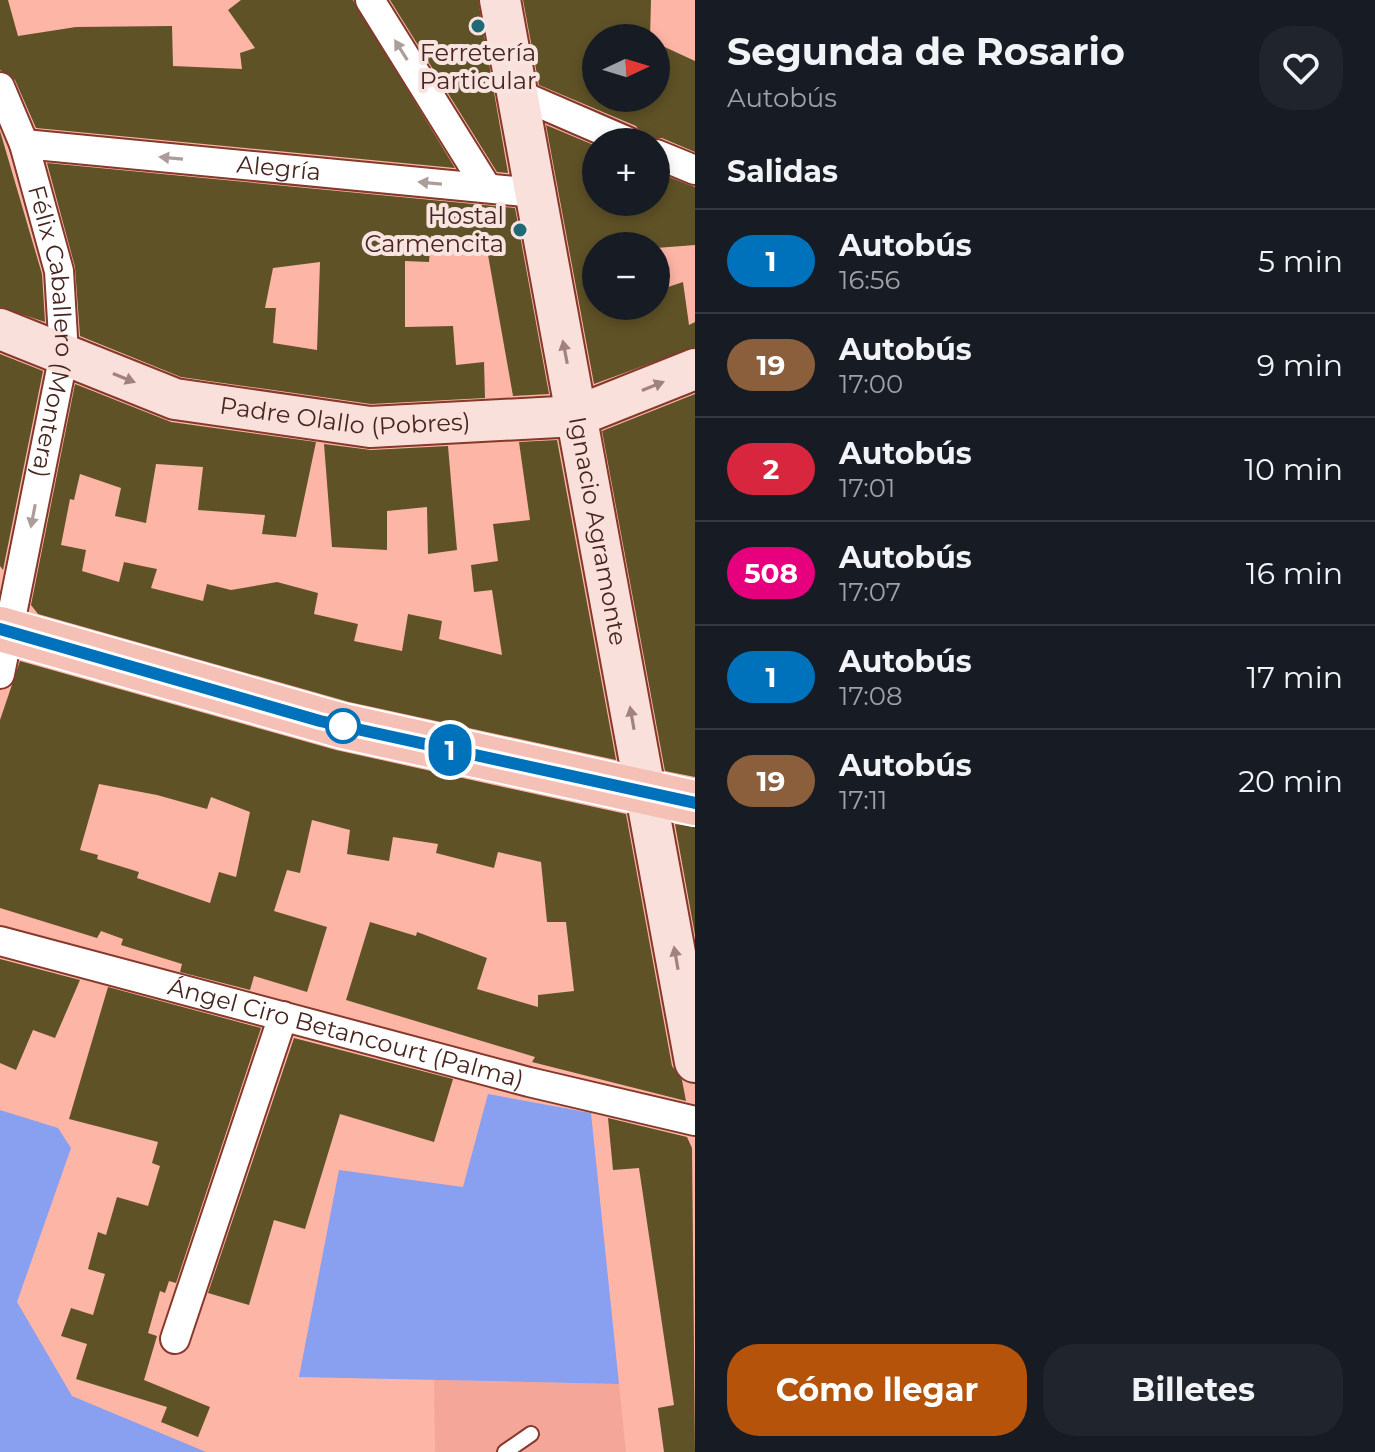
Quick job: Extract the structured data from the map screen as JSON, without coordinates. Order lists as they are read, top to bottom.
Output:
{
  "streets": {
    "main road": ["Padre Olallo (Pobres)", "Ignacio Agramonte"],
    "street": ["Alegría", "Félix Caballero (Montera)", "Ángel Ciro Betancourt (Palma)"]
  },
  "crossings": [
    ["Alegría", "Félix Caballero (Montera)"],
    ["Alegría", "Ignacio Agramonte"],
    ["Félix Caballero (Montera)", "Padre Olallo (Pobres)"],
    ["Padre Olallo (Pobres)", "Ignacio Agramonte"]
  ],
  "one_way": ["Alegría", "Félix Caballero (Montera)", "Ignacio Agramonte"],
  "places": ["Ferretería Particular", "Hostal Carmencita"],
  "lines": ["bus line 1"],
  "north": "right",
  "page": {
    "on_map": "1",
    "heading": [
      ["Segunda de Rosario", "Autobús"],
      "Salidas"
    ],
    "map_buttons": ["+", "−"],
    "list": [
      {
        "mark": "1",
        "name": "Autobús",
        "note": "16:56",
        "value": "5 min"
      },
      {
        "mark": "19",
        "name": "Autobús",
        "note": "17:00",
        "value": "9 min"
      },
      {
        "mark": "2",
        "name": "Autobús",
        "note": "17:01",
        "value": "10 min"
      },
      {
        "mark": "508",
        "name": "Autobús",
        "note": "17:07",
        "value": "16 min"
      },
      {
        "mark": "1",
        "name": "Autobús",
        "note": "17:08",
        "value": "17 min"
      },
      {
        "mark": "19",
        "name": "Autobús",
        "note": "17:11",
        "value": "20 min"
      }
    ],
    "buttons": ["Cómo llegar", "Billetes"]
  }
}
